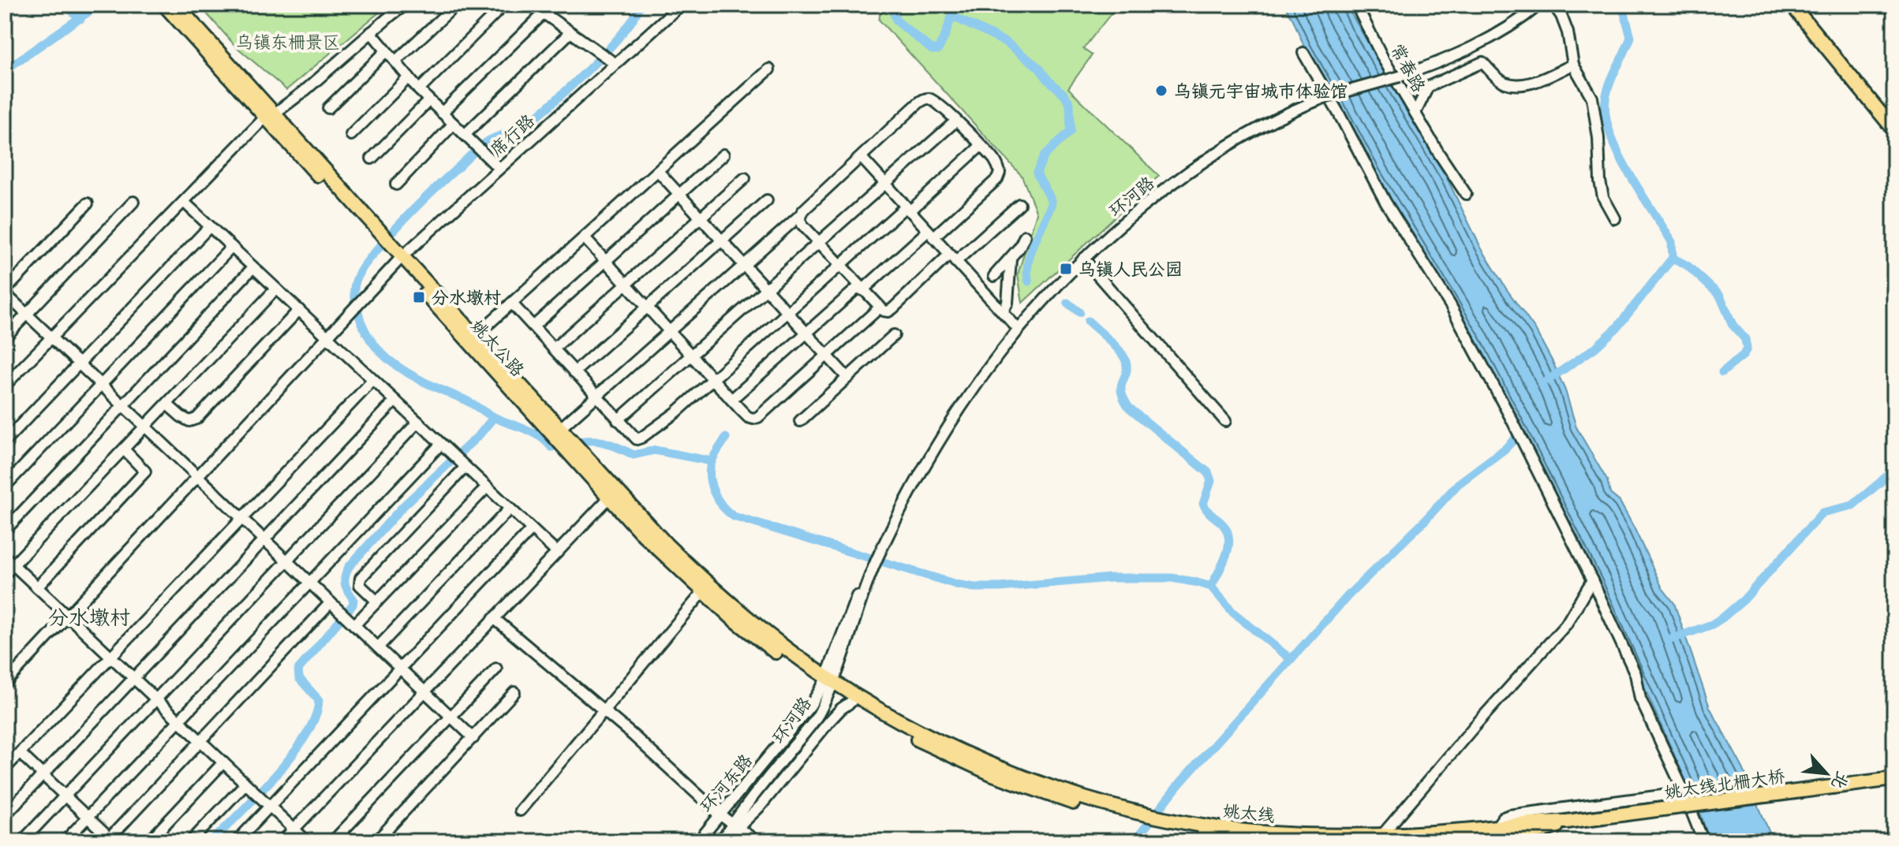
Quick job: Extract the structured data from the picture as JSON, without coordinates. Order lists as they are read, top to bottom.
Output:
{
  "streets": {
    "main road": ["姚太公路", "姚太线北栅大桥", "姚太线"],
    "street": [
      "常春路",
      "席行路",
      "环河路",
      "环河东路"
    ]
  },
  "crossings": [
    ["席行路", "姚太公路"],
    ["环河路", "姚太公路"],
    ["环河路", "环河东路"],
    ["环河路", "姚太线"],
    ["姚太公路", "环河东路"],
    ["姚太公路", "姚太线"],
    ["环河东路", "姚太线"],
    ["姚太线北栅大桥", "姚太线"]
  ],
  "districts": ["分水墩村"],
  "parks": ["乌镇东栅景区"],
  "places": {
    "other": ["乌镇元宇宙城市体验馆"],
    "transit": ["乌镇人民公园", "分水墩村"]
  },
  "north": "bottom right"
}
